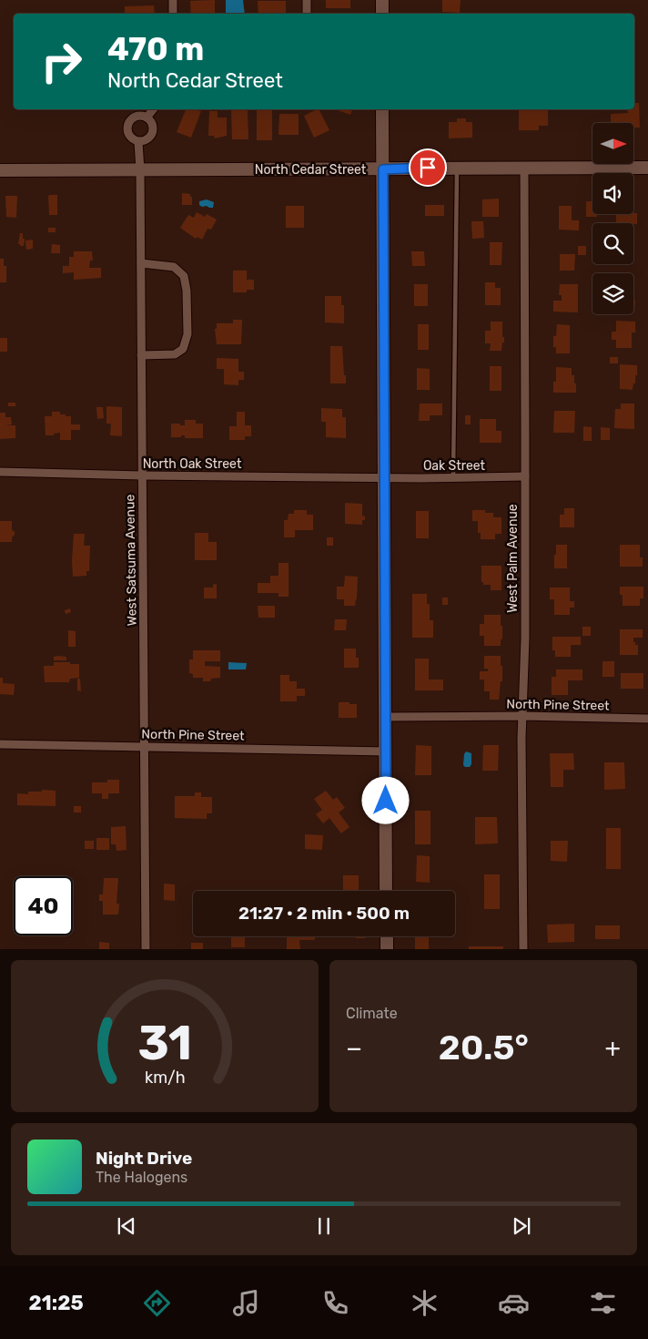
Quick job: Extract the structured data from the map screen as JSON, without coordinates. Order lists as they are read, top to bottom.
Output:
{
  "streets": {
    "street": [
      "North Cedar Street",
      "North Oak Street",
      "Oak Street",
      "West Palm Avenue",
      "West Satsuma Avenue",
      "North Pine Street"
    ]
  },
  "crossings": [
    ["North Cedar Street", "West Palm Avenue"],
    ["North Cedar Street", "West Satsuma Avenue"],
    ["North Oak Street", "Oak Street"],
    ["North Oak Street", "West Satsuma Avenue"],
    ["Oak Street", "West Palm Avenue"],
    ["West Palm Avenue", "North Pine Street"],
    ["West Satsuma Avenue", "North Pine Street"]
  ],
  "north": "right",
  "page": {
    "turn": ["470 m", "North Cedar Street"],
    "limit": "40",
    "trip": "21:27 · 2 min · 500 m",
    "tile": "Climate",
    "heat": ["−", "20.5°", "+"],
    "song": ["Night Drive", "The Halogens"],
    "tabs": "21:25",
    "gauge": ["31", "km/h"]
  }
}
